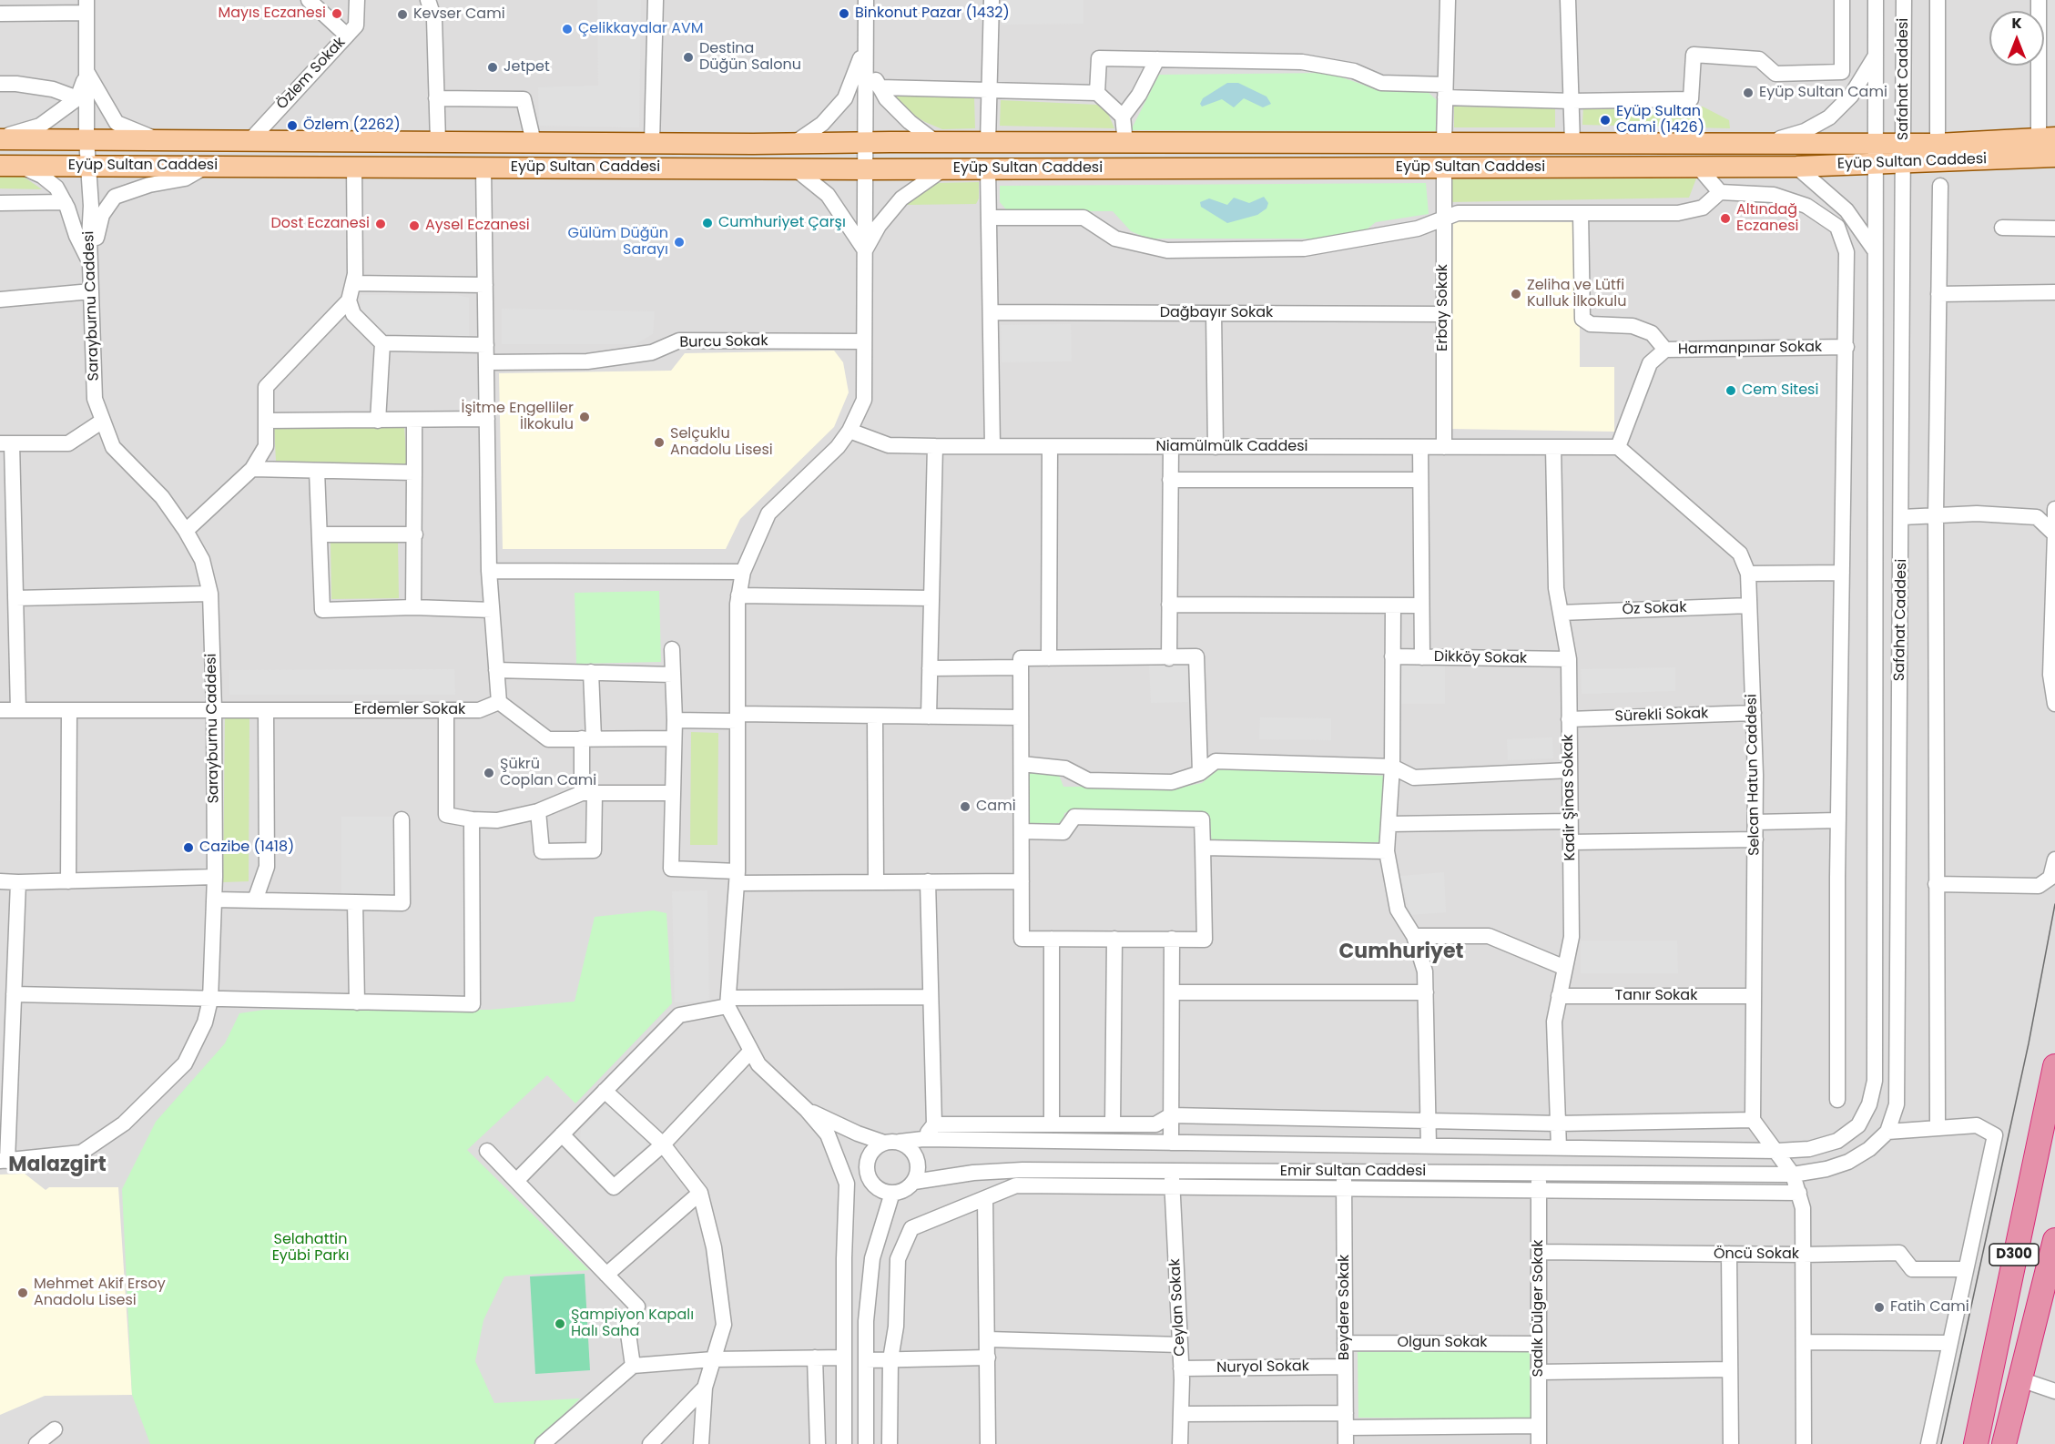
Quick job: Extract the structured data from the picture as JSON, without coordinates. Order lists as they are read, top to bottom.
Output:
{
  "streets": {
    "highway": ["D300"],
    "main road": ["Eyüp Sultan Caddesi"],
    "street": [
      "Özlem Sokak",
      "Safahat Caddesi",
      "Sarayburnu Caddesi",
      "Erbay Sokak",
      "Dağbayır Sokak",
      "Burcu Sokak",
      "Harmanpınar Sokak",
      "Niamülmülk Caddesi",
      "Öz Sokak",
      "Dikköy Sokak",
      "Erdemler Sokak",
      "Sürekli Sokak",
      "Selcan Hatun Caddesi",
      "Kadir Şinas Sokak",
      "Tanır Sokak",
      "Emir Sultan Caddesi",
      "Öncü Sokak",
      "Ceylan Sokak",
      "Beydere Sokak",
      "Sadık Dülger Sokak",
      "Olgun Sokak",
      "Nuryol Sokak"
    ]
  },
  "crossings": [
    ["Özlem Sokak", "Eyüp Sultan Caddesi"],
    ["Safahat Caddesi", "Eyüp Sultan Caddesi"],
    ["Safahat Caddesi", "Emir Sultan Caddesi"],
    ["Eyüp Sultan Caddesi", "Sarayburnu Caddesi"],
    ["Eyüp Sultan Caddesi", "Erbay Sokak"],
    ["Sarayburnu Caddesi", "Erdemler Sokak"],
    ["Erbay Sokak", "Dağbayır Sokak"],
    ["Erbay Sokak", "Niamülmülk Caddesi"],
    ["Harmanpınar Sokak", "Niamülmülk Caddesi"],
    ["Harmanpınar Sokak", "Selcan Hatun Caddesi"],
    ["Niamülmülk Caddesi", "Selcan Hatun Caddesi"],
    ["Niamülmülk Caddesi", "Kadir Şinas Sokak"],
    ["Öz Sokak", "Selcan Hatun Caddesi"],
    ["Öz Sokak", "Kadir Şinas Sokak"],
    ["Dikköy Sokak", "Kadir Şinas Sokak"],
    ["Sürekli Sokak", "Selcan Hatun Caddesi"],
    ["Sürekli Sokak", "Kadir Şinas Sokak"],
    ["Selcan Hatun Caddesi", "Tanır Sokak"],
    ["Kadir Şinas Sokak", "Tanır Sokak"],
    ["Kadir Şinas Sokak", "Emir Sultan Caddesi"],
    ["Emir Sultan Caddesi", "Ceylan Sokak"],
    ["Emir Sultan Caddesi", "Beydere Sokak"],
    ["Emir Sultan Caddesi", "Sadık Dülger Sokak"],
    ["Öncü Sokak", "Sadık Dülger Sokak"],
    ["Ceylan Sokak", "Nuryol Sokak"],
    ["Beydere Sokak", "Olgun Sokak"],
    ["Beydere Sokak", "Nuryol Sokak"],
    ["Sadık Dülger Sokak", "Olgun Sokak"]
  ],
  "districts": ["Cumhuriyet", "Malazgirt"],
  "parks": ["Selahattin Eyübi Parkı"],
  "places": [
    "Mayıs Eczanesi",
    "Binkonut Pazar (1432)",
    "Kevser Cami",
    "Çelikkayalar AVM",
    "Destina Düğün Salonu",
    "Jetpet",
    "Eyüp Sultan Cami",
    "Eyüp Sultan Cami (1426)",
    "Özlem (2262)",
    "Altındağ Eczanesi",
    "Cumhuriyet Çarşı",
    "Dost Eczanesi",
    "Aysel Eczanesi",
    "Gülüm Düğün Sarayı",
    "Zeliha ve Lütfi Kulluk İlkokulu",
    "Cem Sitesi",
    "İşitme Engelliler İlkokulu",
    "Selçuklu Anadolu Lisesi",
    "Şükrü Coplan Cami",
    "Cami",
    "Cazibe (1418)",
    "Mehmet Akif Ersoy Anadolu Lisesi",
    "Fatih Cami",
    "Şampiyon Kapalı Halı Saha"
  ],
  "north": "top"
}
